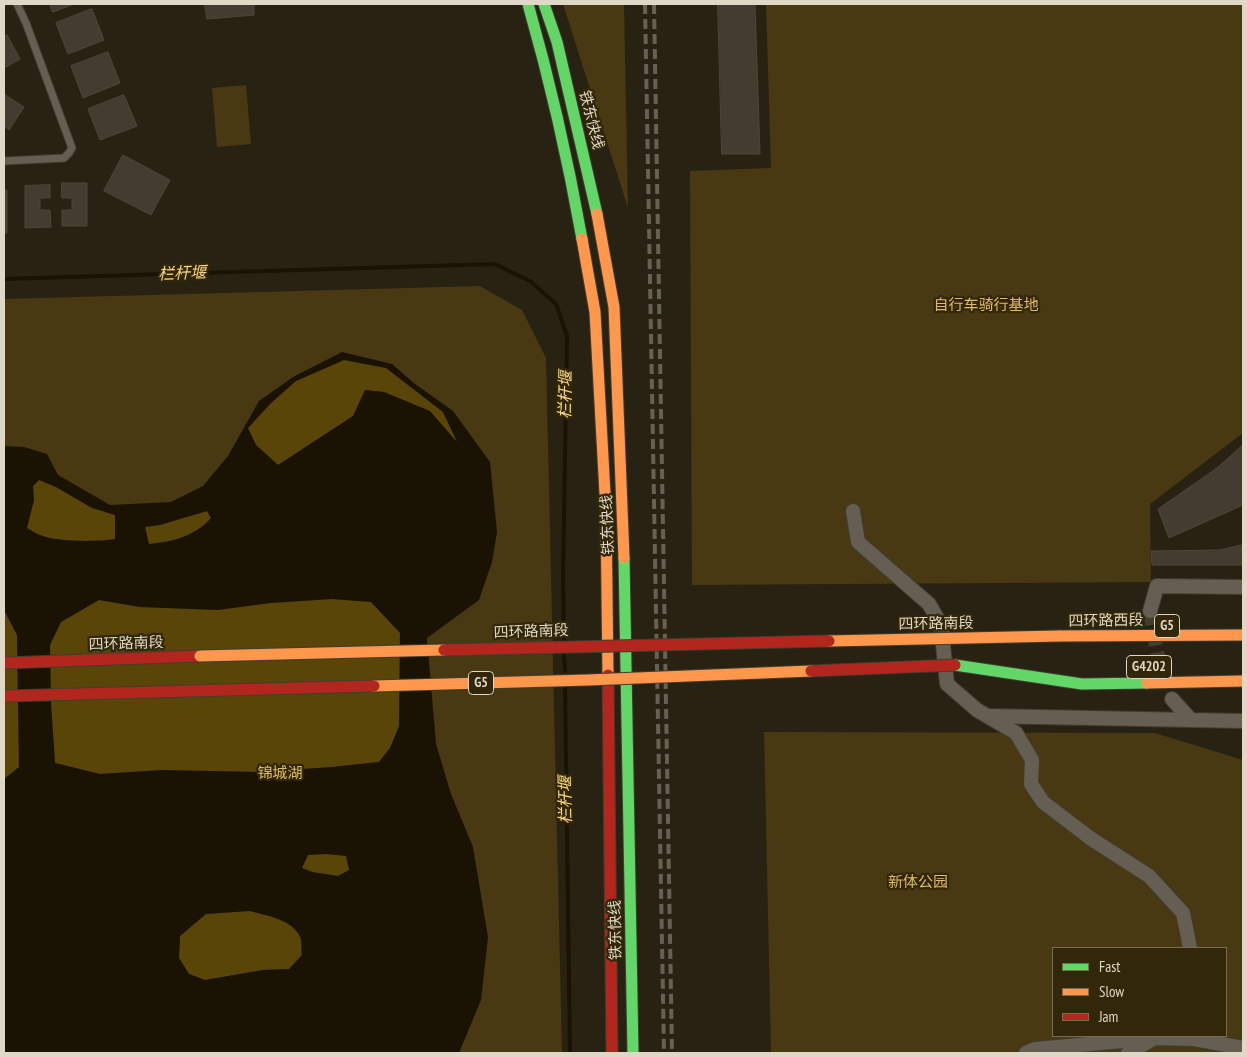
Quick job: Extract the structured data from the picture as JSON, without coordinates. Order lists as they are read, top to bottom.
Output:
{
  "streets": {
    "main road": [
      "铁东快线",
      "四环路西段",
      "四环路南段",
      "G5",
      "G4202"
    ]
  },
  "crossings": [
    ["四环路西段", "四环路南段"],
    ["四环路西段", "G5"]
  ],
  "water": ["栏杆堰"],
  "parks": ["自行车骑行基地", "锦城湖", "新体公园"],
  "legend": ["Fast", "Slow", "Jam"]
}
